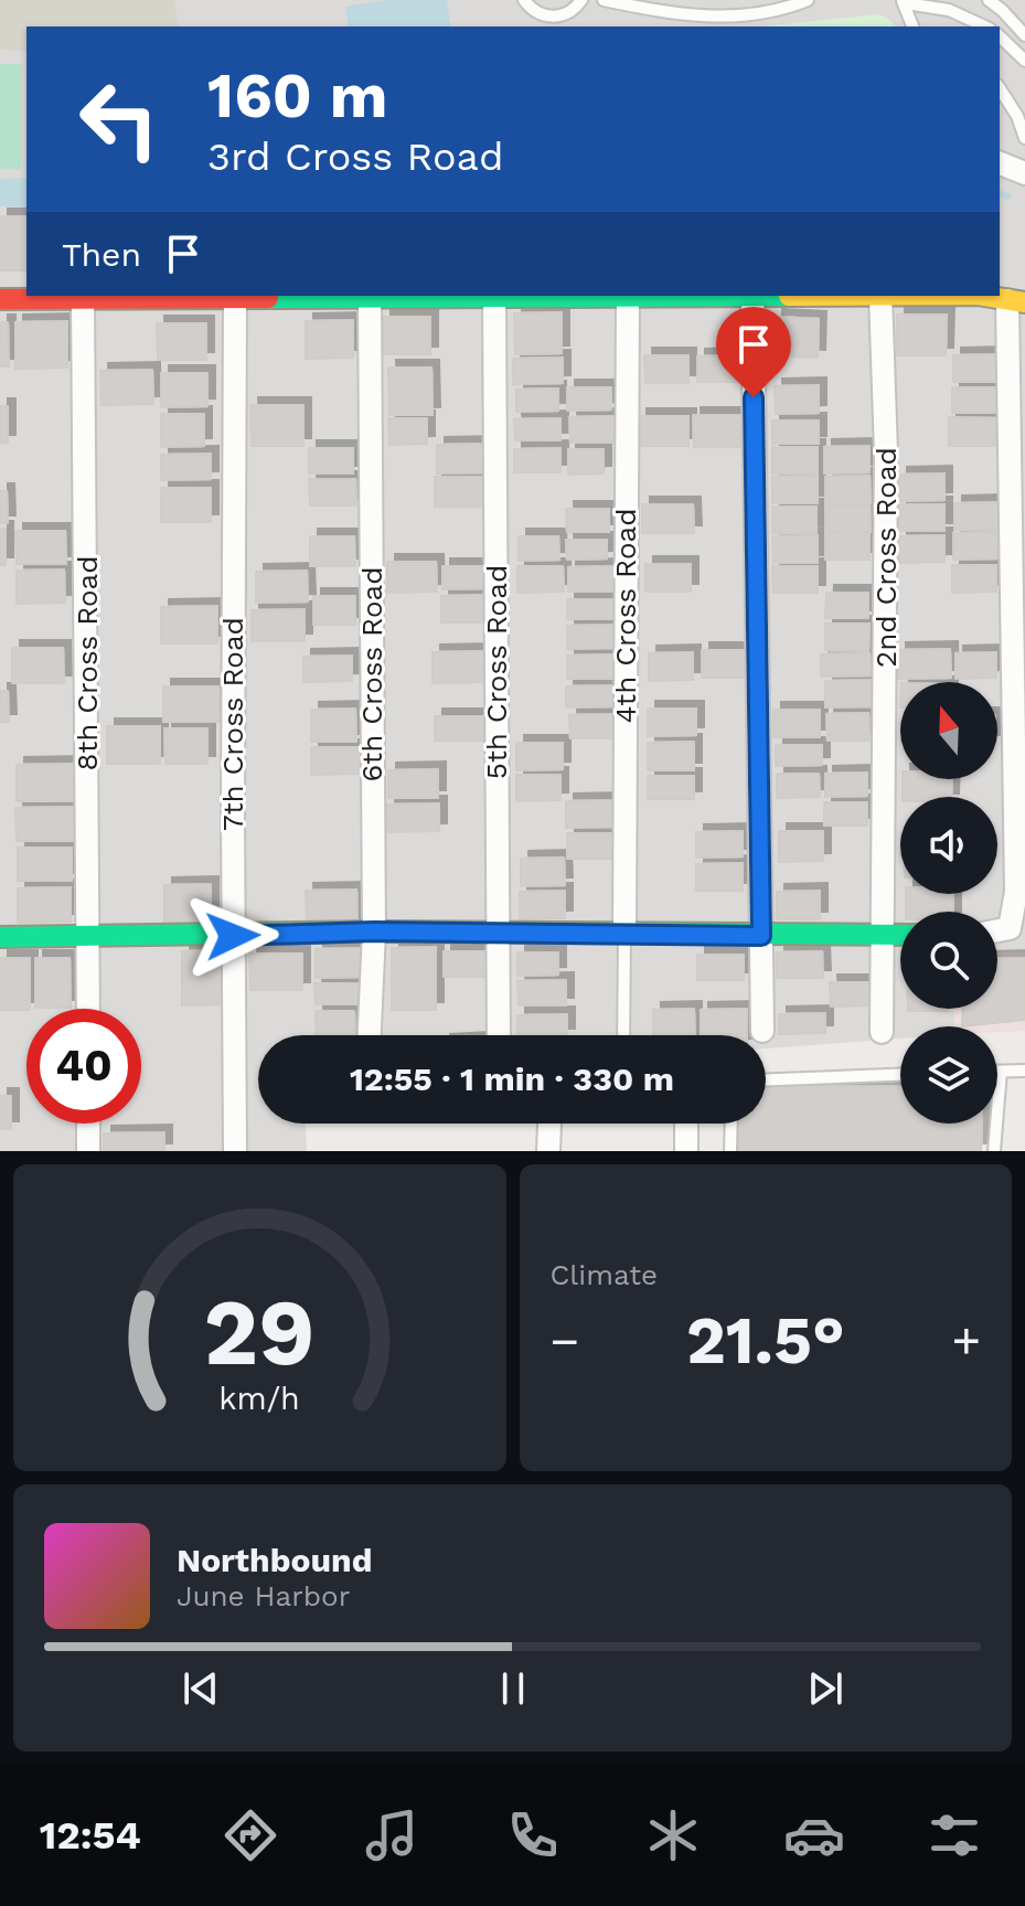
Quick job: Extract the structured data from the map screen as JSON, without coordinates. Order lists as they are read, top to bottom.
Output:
{
  "streets": {
    "street": [
      "2nd Cross Road",
      "4th Cross Road",
      "8th Cross Road",
      "5th Cross Road",
      "6th Cross Road",
      "7th Cross Road"
    ]
  },
  "north": "top",
  "page": {
    "turn": ["160 m", "3rd Cross Road"],
    "then": "Then",
    "limit": "40",
    "trip": "12:55 · 1 min · 330 m",
    "tile": "Climate",
    "heat": ["−", "21.5°", "+"],
    "song": ["Northbound", "June Harbor"],
    "tabs": "12:54",
    "gauge": ["29", "km/h"]
  }
}
